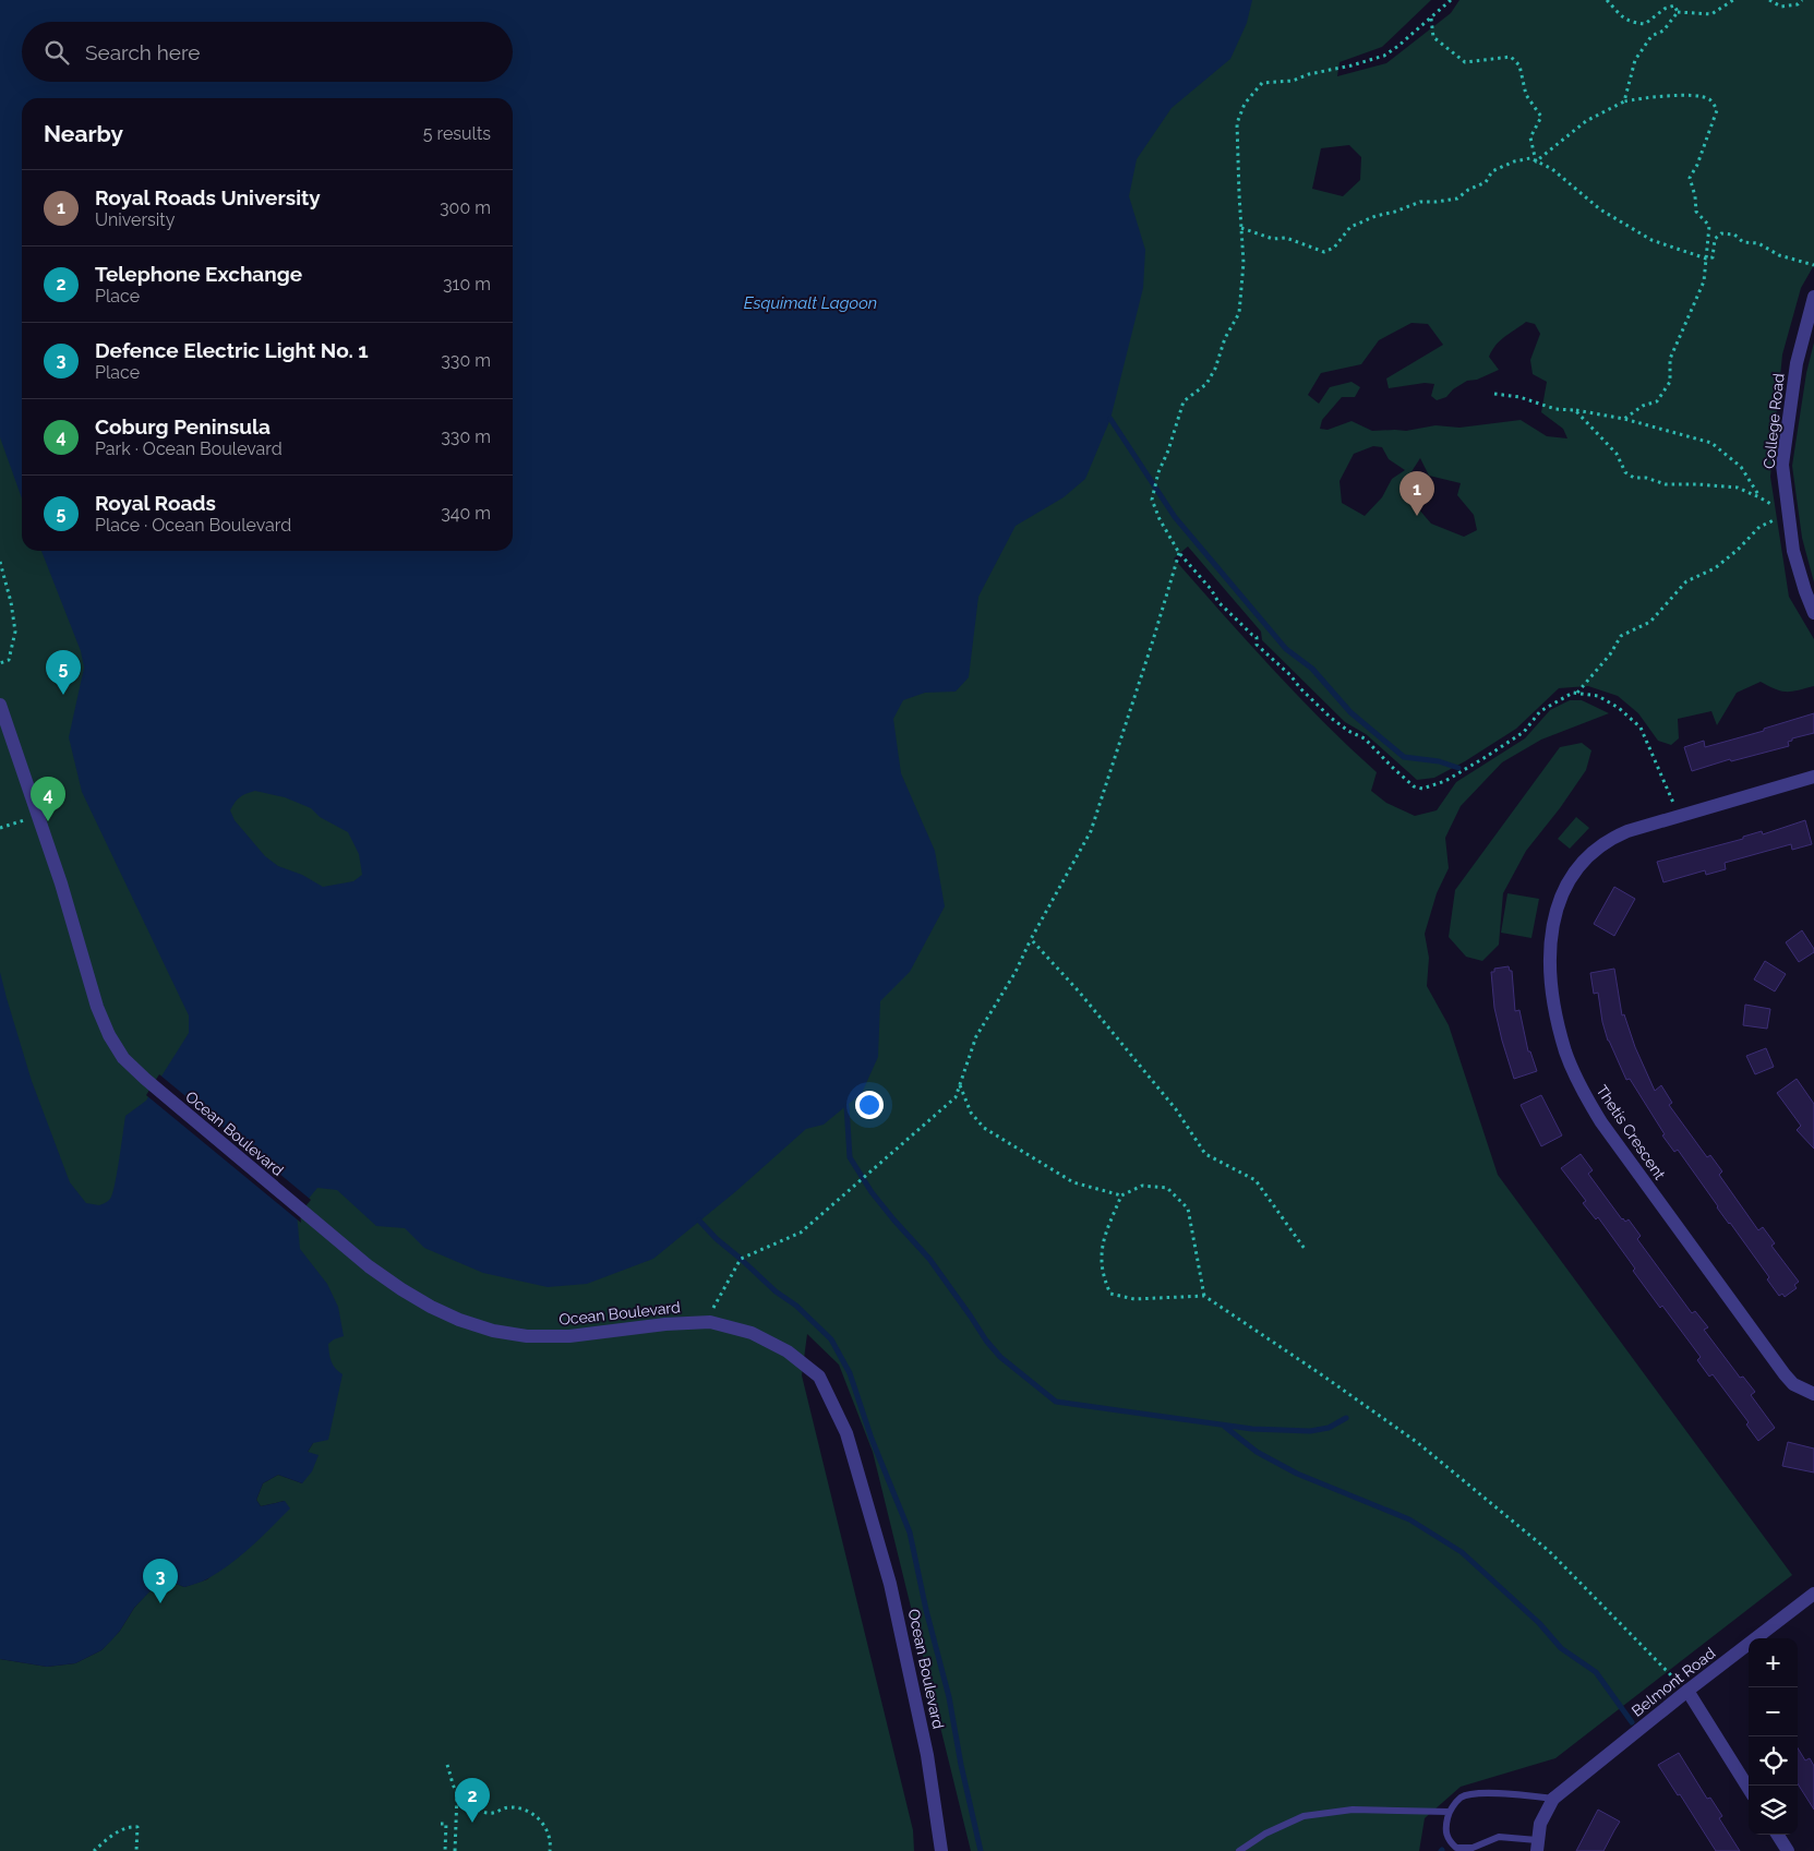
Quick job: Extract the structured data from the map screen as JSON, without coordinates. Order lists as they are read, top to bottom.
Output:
{
  "streets": {
    "street": [
      "College Road",
      "Thetis Crescent",
      "Ocean Boulevard",
      "Belmont Road"
    ]
  },
  "water": ["Esquimalt Lagoon"],
  "page": {
    "search": "Search here",
    "heading": ["Nearby", "5 results"],
    "list": [
      {
        "mark": "1",
        "name": "Royal Roads University",
        "note": "University",
        "value": "300 m"
      },
      {
        "mark": "2",
        "name": "Telephone Exchange",
        "note": "Place",
        "value": "310 m"
      },
      {
        "mark": "3",
        "name": "Defence Electric Light No. 1",
        "note": "Place",
        "value": "330 m"
      },
      {
        "mark": "4",
        "name": "Coburg Peninsula",
        "note": "Park · Ocean Boulevard",
        "value": "330 m"
      },
      {
        "mark": "5",
        "name": "Royal Roads",
        "note": "Place · Ocean Boulevard",
        "value": "340 m"
      }
    ],
    "pins": [
      "1",
      "5",
      "4",
      "3",
      "2"
    ],
    "map_buttons": ["+", "−"]
  }
}
